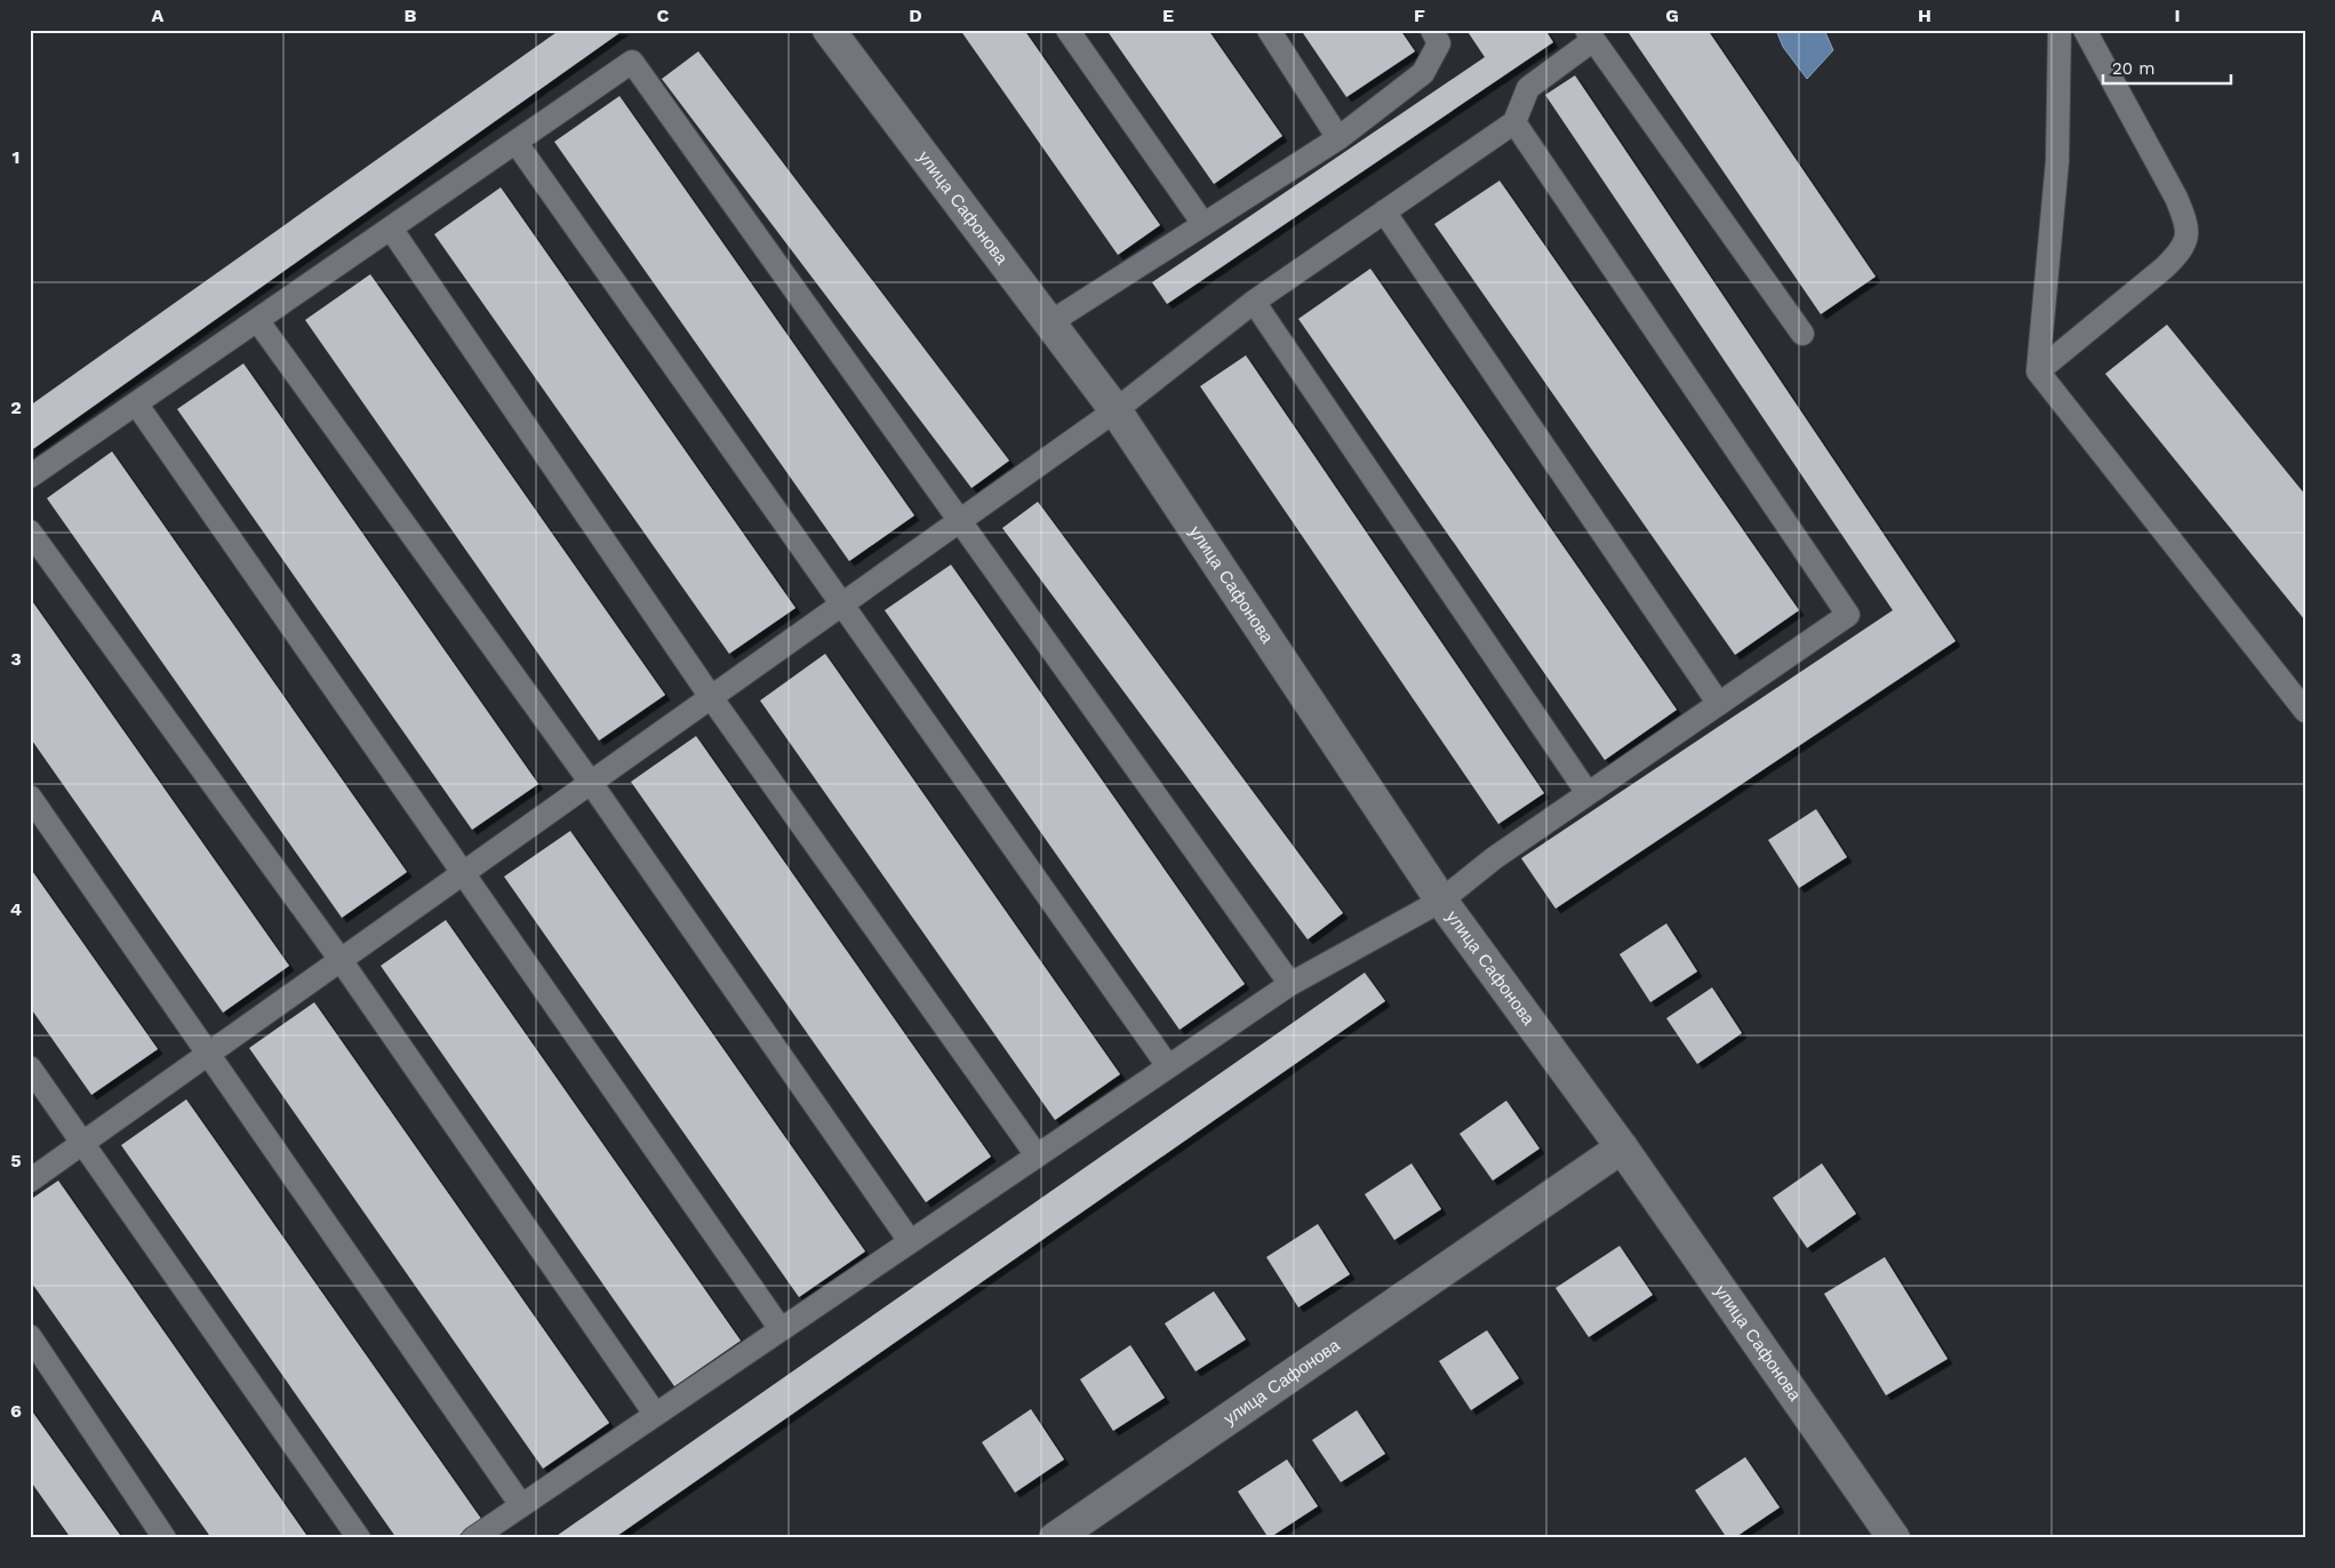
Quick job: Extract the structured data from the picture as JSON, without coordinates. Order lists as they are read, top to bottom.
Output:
{
  "streets": {
    "street": ["улица Сафонова"]
  },
  "scale_bar": "20 m",
  "grid": {
    "columns": [
      "A",
      "B",
      "C",
      "D",
      "E",
      "F",
      "G",
      "H",
      "I"
    ],
    "rows": [
      "1",
      "2",
      "3",
      "4",
      "5",
      "6"
    ]
  }
}
